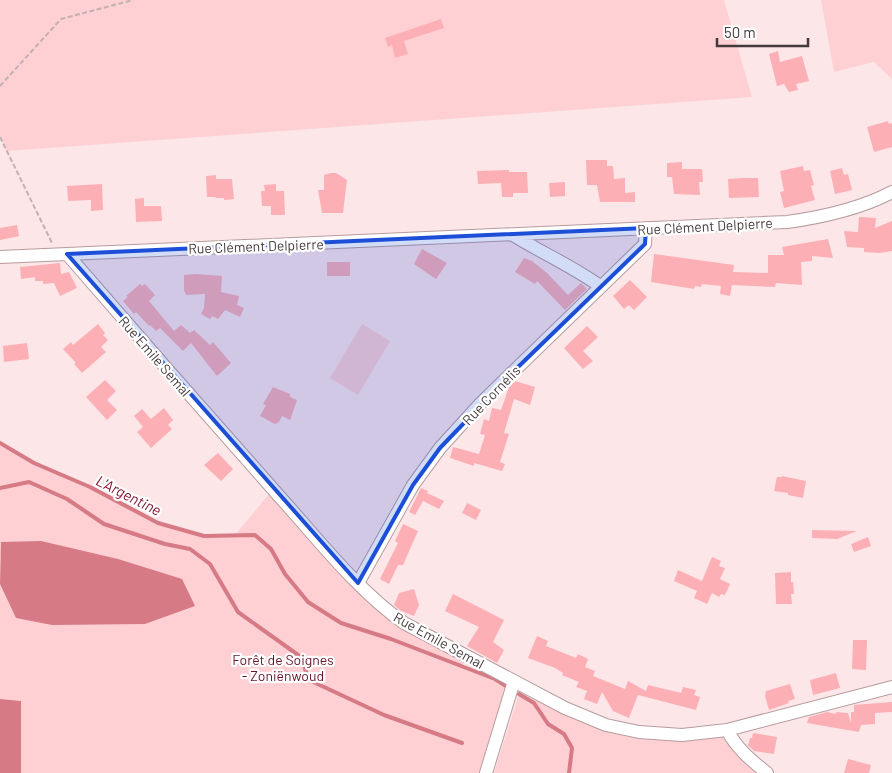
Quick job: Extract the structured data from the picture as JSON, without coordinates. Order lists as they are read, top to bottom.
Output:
{
  "streets": {
    "street": ["Rue Clément Delpierre", "Rue Emile Semal", "Rue Cornélis"]
  },
  "crossings": [
    ["Rue Clément Delpierre", "Rue Emile Semal"],
    ["Rue Clément Delpierre", "Rue Cornélis"],
    ["Rue Emile Semal", "Rue Cornélis"]
  ],
  "water": ["L'Argentine"],
  "parks": ["Forêt de Soignes - Zoniënwoud"],
  "scale_bar": "50 m"
}
